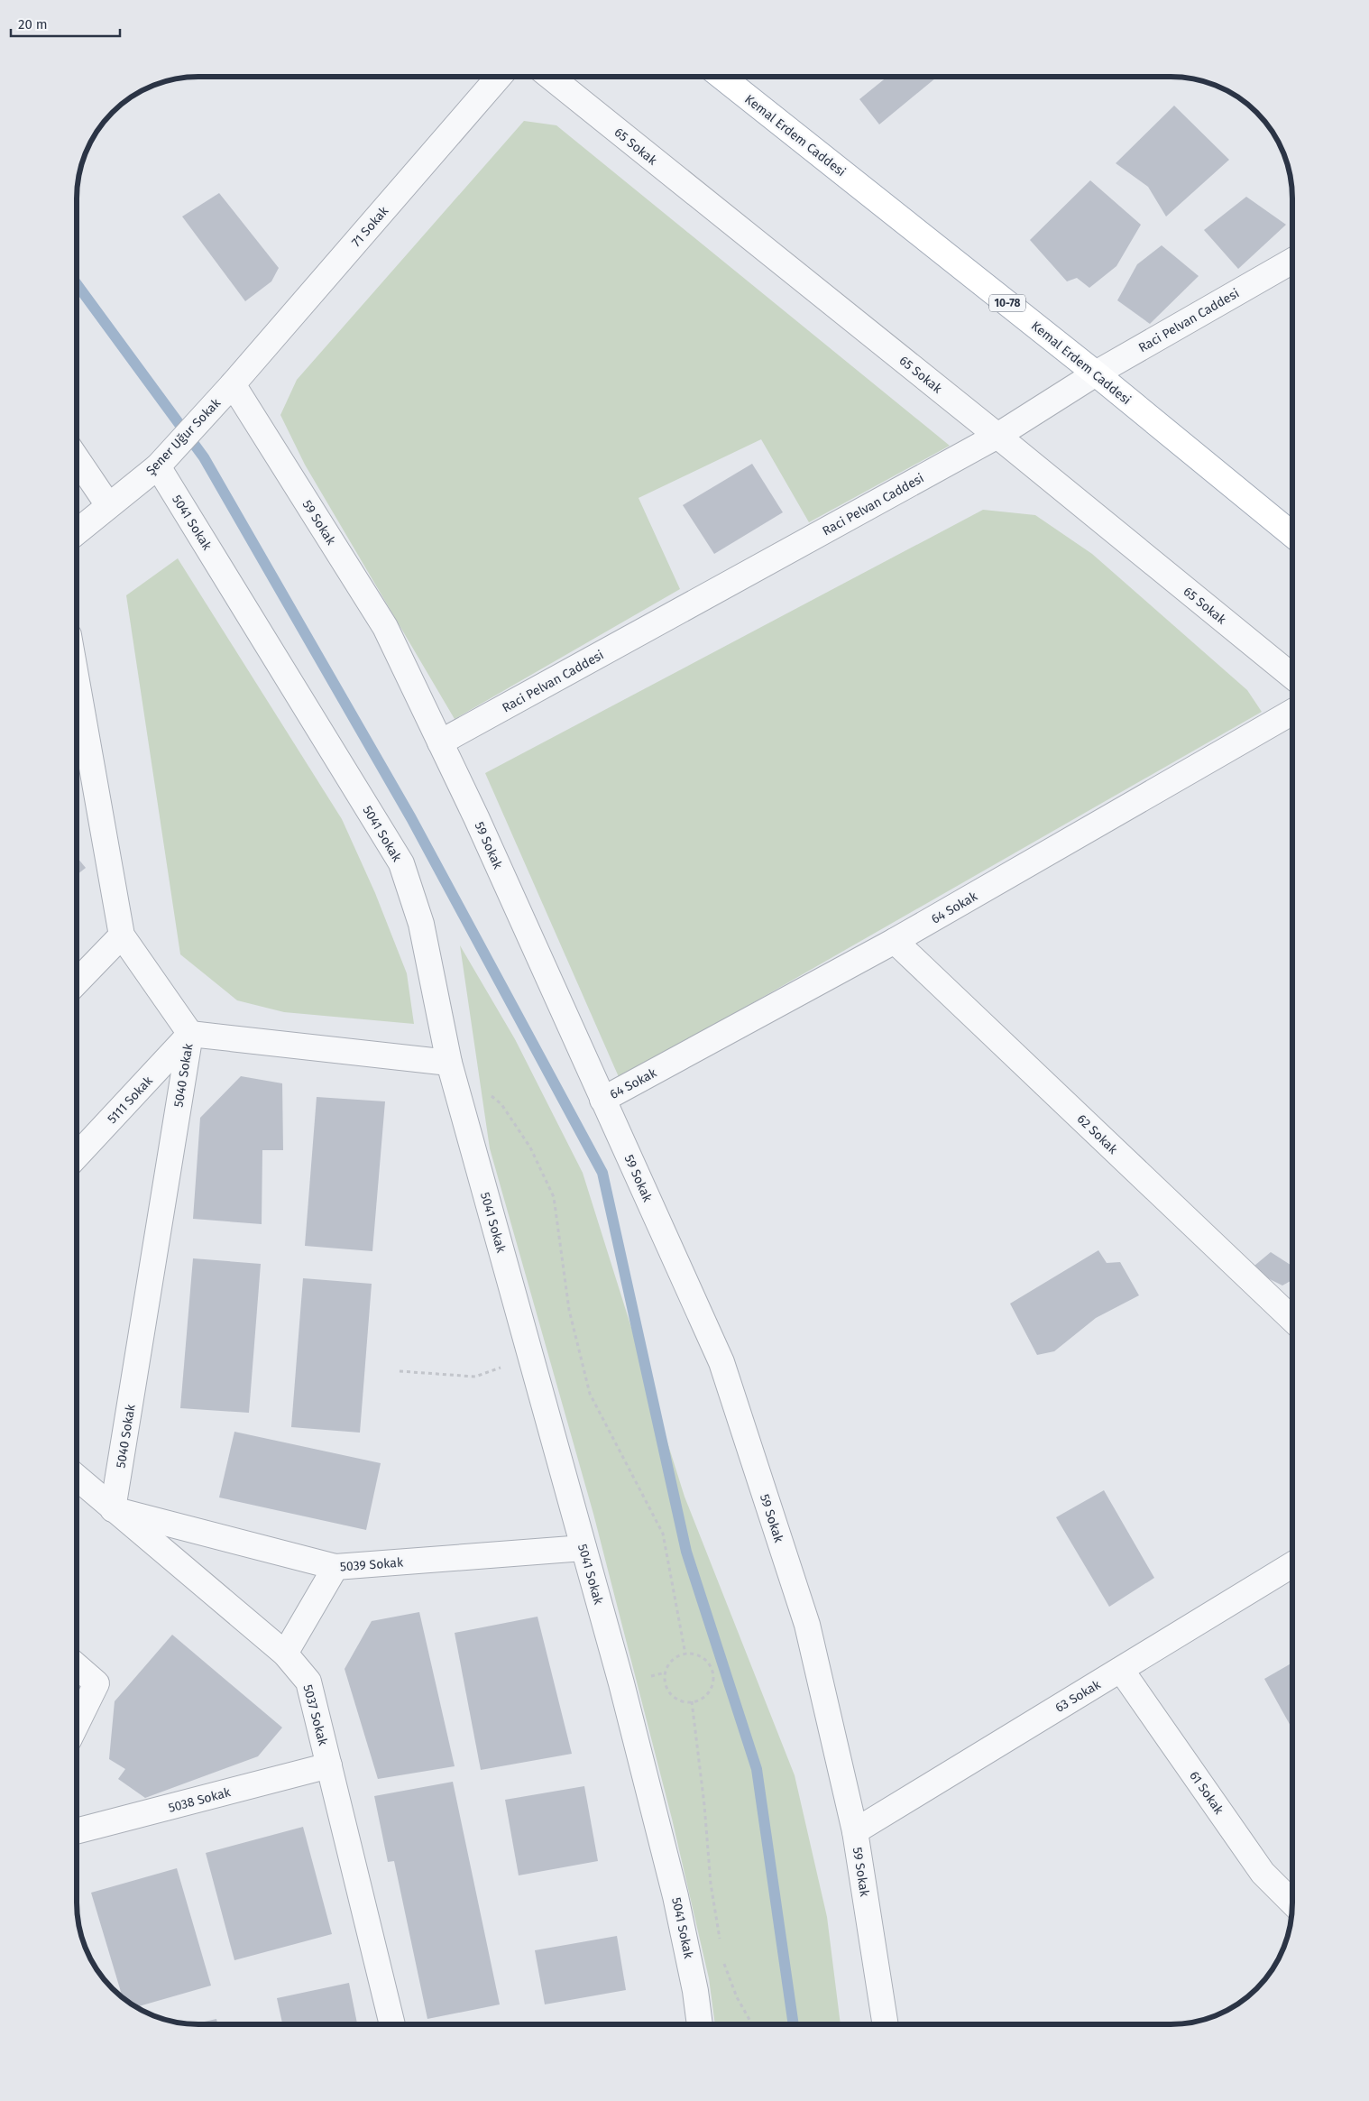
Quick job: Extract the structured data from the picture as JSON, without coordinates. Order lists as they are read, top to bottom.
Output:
{
  "streets": {
    "main road": ["Kemal Erdem Caddesi", "10-78"],
    "street": [
      "65 Sokak",
      "71 Sokak",
      "Raci Pelvan Caddesi",
      "Şener Uğur Sokak",
      "5041 Sokak",
      "59 Sokak",
      "64 Sokak",
      "5040 Sokak",
      "5111 Sokak",
      "62 Sokak",
      "5039 Sokak",
      "63 Sokak",
      "5037 Sokak",
      "61 Sokak",
      "5038 Sokak"
    ]
  },
  "crossings": [
    ["Kemal Erdem Caddesi", "Raci Pelvan Caddesi"],
    ["65 Sokak", "Raci Pelvan Caddesi"],
    ["71 Sokak", "Şener Uğur Sokak"],
    ["71 Sokak", "59 Sokak"],
    ["Raci Pelvan Caddesi", "59 Sokak"],
    ["Şener Uğur Sokak", "5041 Sokak"],
    ["Şener Uğur Sokak", "59 Sokak"],
    ["5041 Sokak", "5039 Sokak"],
    ["59 Sokak", "64 Sokak"],
    ["59 Sokak", "63 Sokak"],
    ["64 Sokak", "62 Sokak"],
    ["5040 Sokak", "5111 Sokak"],
    ["5040 Sokak", "5039 Sokak"],
    ["5040 Sokak", "5037 Sokak"],
    ["5039 Sokak", "5037 Sokak"],
    ["63 Sokak", "61 Sokak"],
    ["5037 Sokak", "5038 Sokak"]
  ],
  "scale_bar": "20 m"
}
